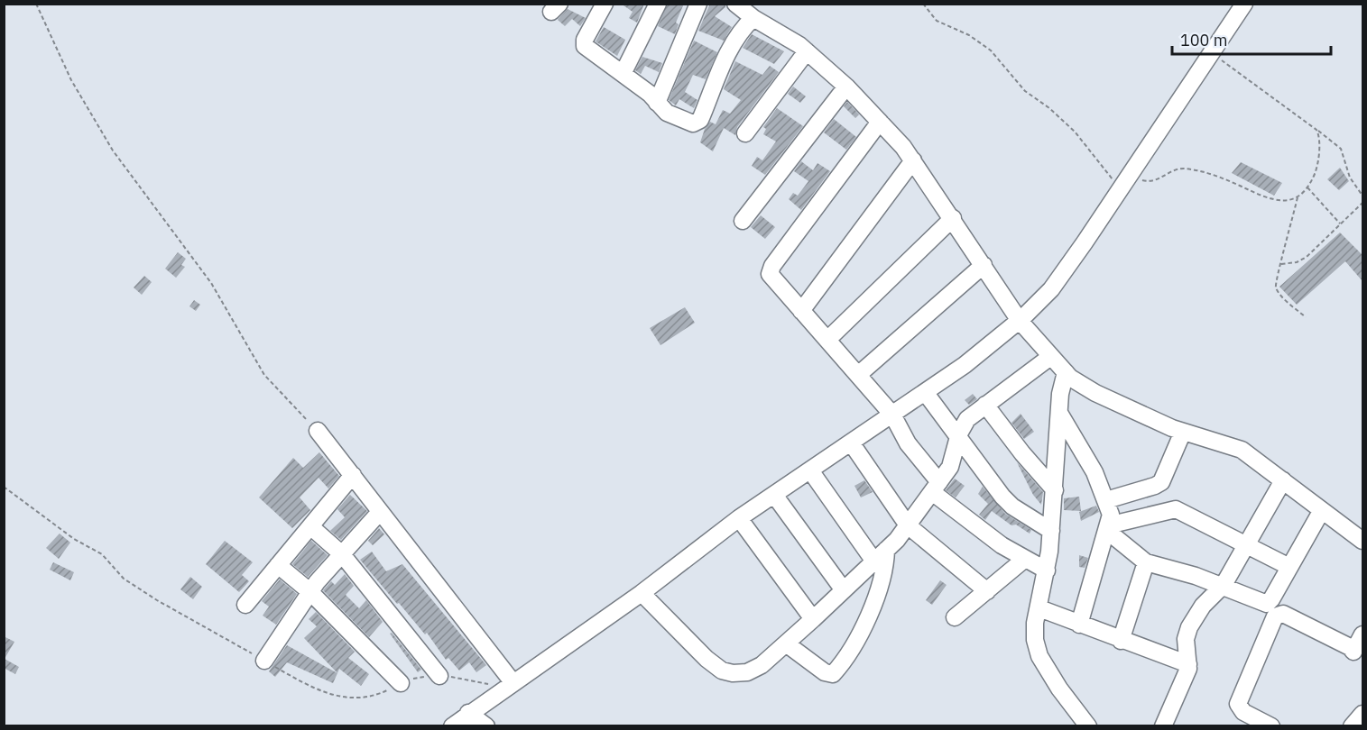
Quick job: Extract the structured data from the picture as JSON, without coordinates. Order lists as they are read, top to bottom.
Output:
{
  "scale_bar": "100 m"
}
